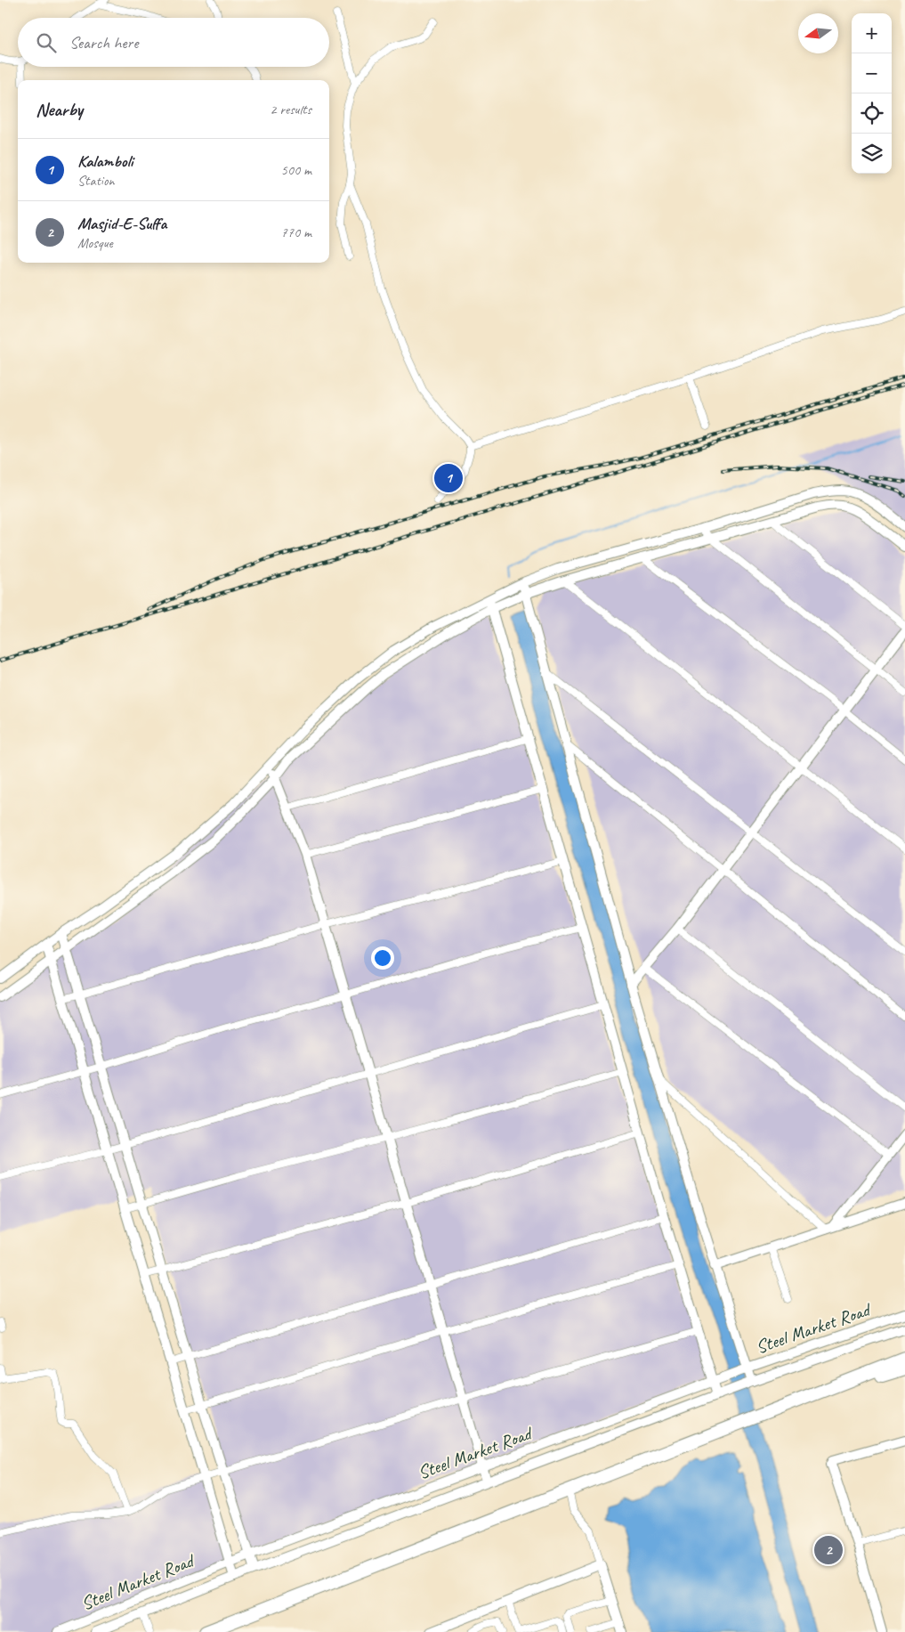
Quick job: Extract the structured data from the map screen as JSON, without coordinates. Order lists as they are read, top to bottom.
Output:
{
  "streets": {
    "street": ["Steel Market Road"]
  },
  "north": "left",
  "page": {
    "map_buttons": ["+", "−"],
    "search": "Search here",
    "heading": ["Nearby", "2 results"],
    "list": [
      {
        "mark": "1",
        "name": "Kalamboli",
        "note": "Station",
        "value": "500 m"
      },
      {
        "mark": "2",
        "name": "Masjid-E-Suffa",
        "note": "Mosque",
        "value": "770 m"
      }
    ],
    "pins": ["1", "2"]
  }
}
